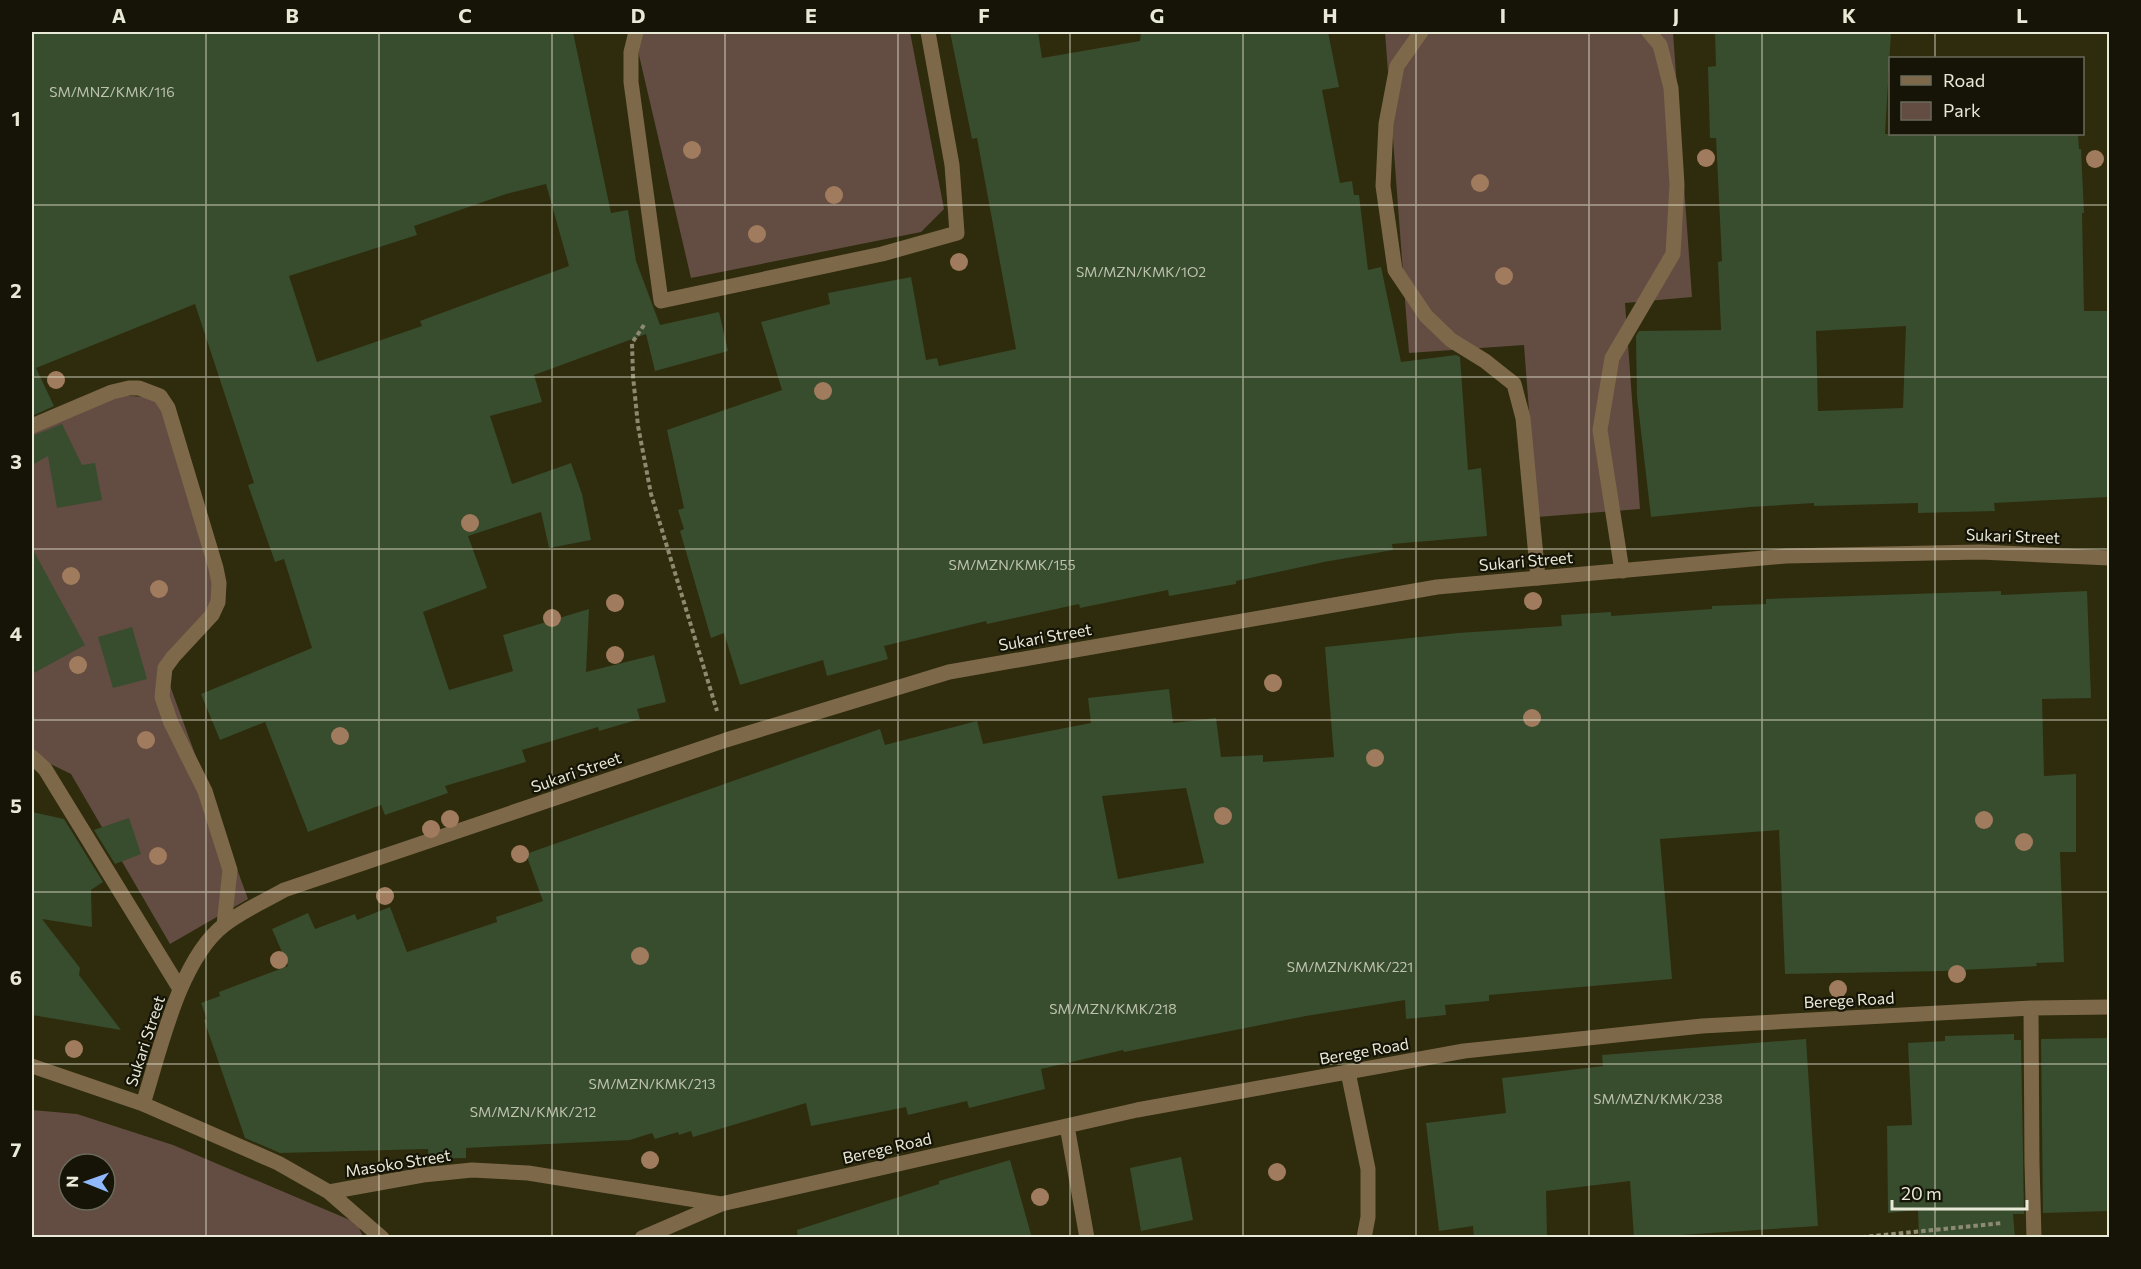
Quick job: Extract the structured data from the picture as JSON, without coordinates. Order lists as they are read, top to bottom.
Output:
{
  "streets": {
    "street": ["Sukari Street", "Berege Road", "Masoko Street"]
  },
  "crossings": [
    ["Sukari Street", "Masoko Street"],
    ["Berege Road", "Masoko Street"]
  ],
  "house_numbers": [
    "SM/MNZ/KMK/116",
    "SM/MZN/KMK/1O2",
    "SM/MZN/KMK/155",
    "SM/MZN/KMK/221",
    "SM/MZN/KMK/218",
    "SM/MZN/KMK/213",
    "SM/MZN/KMK/238",
    "SM/MZN/KMK/212"
  ],
  "legend": ["Road", "Park"],
  "scale_bar": "20 m",
  "north": "left",
  "grid": {
    "columns": [
      "A",
      "B",
      "C",
      "D",
      "E",
      "F",
      "G",
      "H",
      "I",
      "J",
      "K",
      "L"
    ],
    "rows": [
      "1",
      "2",
      "3",
      "4",
      "5",
      "6",
      "7"
    ]
  }
}
